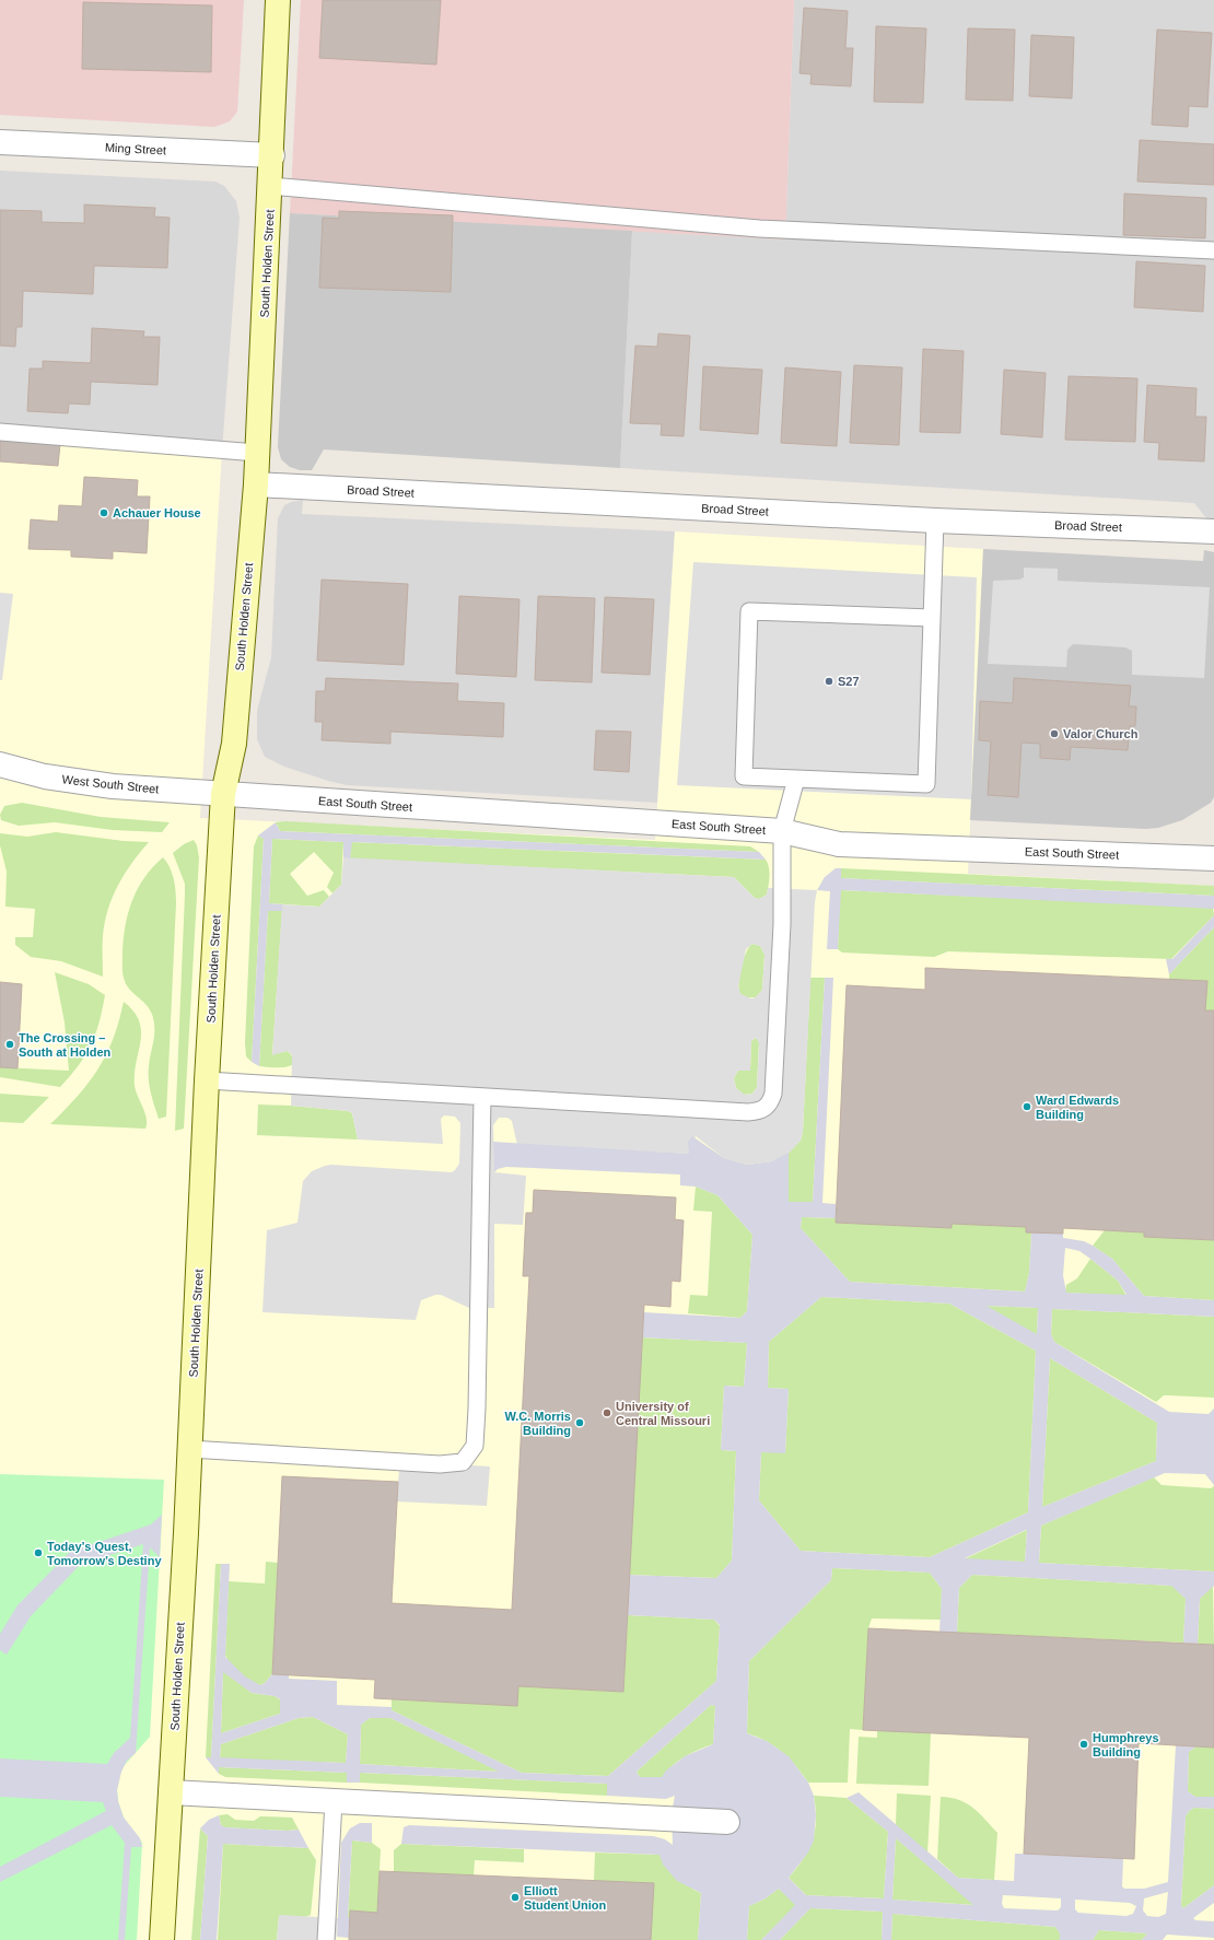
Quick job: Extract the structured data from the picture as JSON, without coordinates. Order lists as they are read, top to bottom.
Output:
{
  "streets": {
    "main road": ["South Holden Street"],
    "street": [
      "Ming Street",
      "Broad Street",
      "West South Street",
      "East South Street"
    ]
  },
  "crossings": [
    ["Ming Street", "South Holden Street"],
    ["South Holden Street", "Broad Street"],
    ["South Holden Street", "West South Street"],
    ["South Holden Street", "East South Street"],
    ["West South Street", "East South Street"]
  ],
  "places": [
    "Achauer House",
    "S27",
    "Valor Church",
    "The Crossing – South at Holden",
    "Ward Edwards Building",
    "University of Central Missouri",
    "W.C. Morris Building",
    "Today’s Quest, Tomorrow’s Destiny",
    "Humphreys Building",
    "Elliott Student Union"
  ]
}
